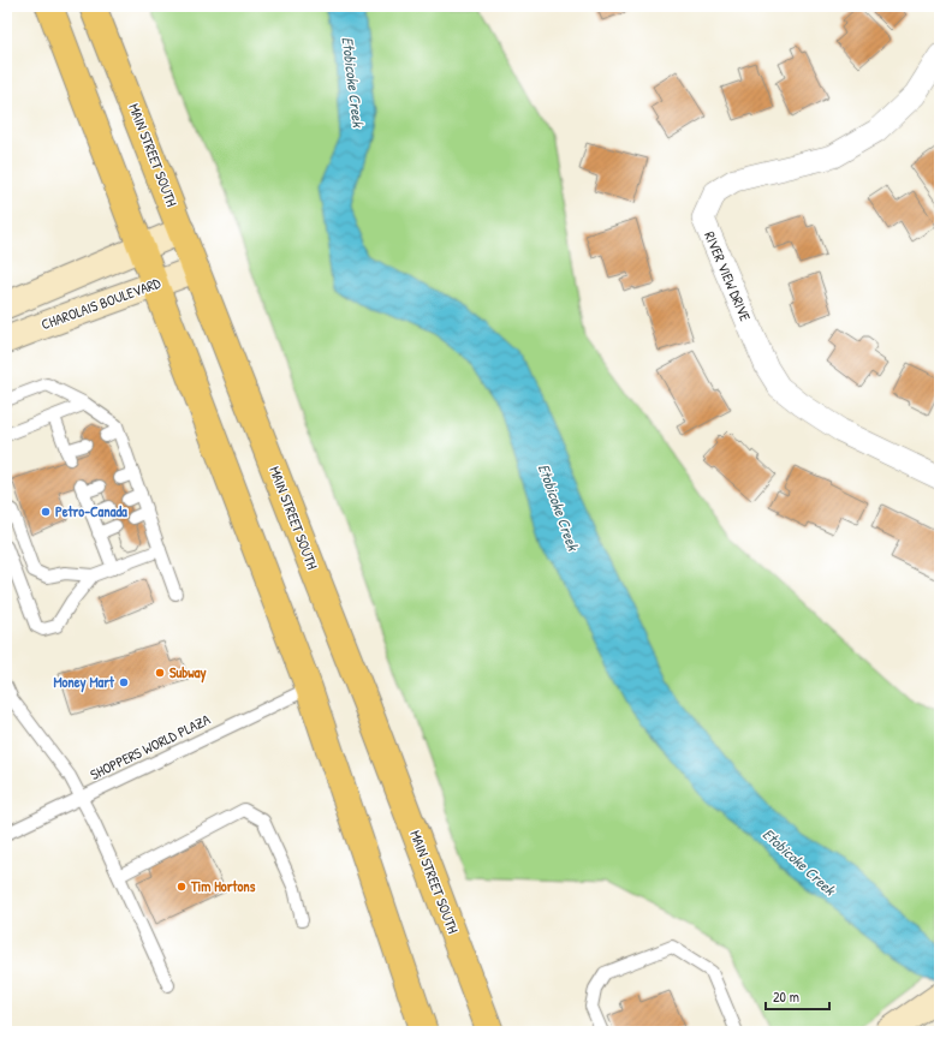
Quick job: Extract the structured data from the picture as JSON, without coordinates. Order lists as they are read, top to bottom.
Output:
{
  "streets": {
    "main road": ["MAIN STREET SOUTH"],
    "street": ["RIVER VIEW DRIVE", "CHAROLAIS BOULEVARD"],
    "lane": ["SHOPPERS WORLD PLAZA"]
  },
  "crossings": [
    ["MAIN STREET SOUTH", "CHAROLAIS BOULEVARD"]
  ],
  "water": ["Etobicoke Creek"],
  "places": [
    "Petro-Canada",
    "Subway",
    "Money Mart",
    "Tim Hortons"
  ],
  "scale_bar": "20 m"
}
